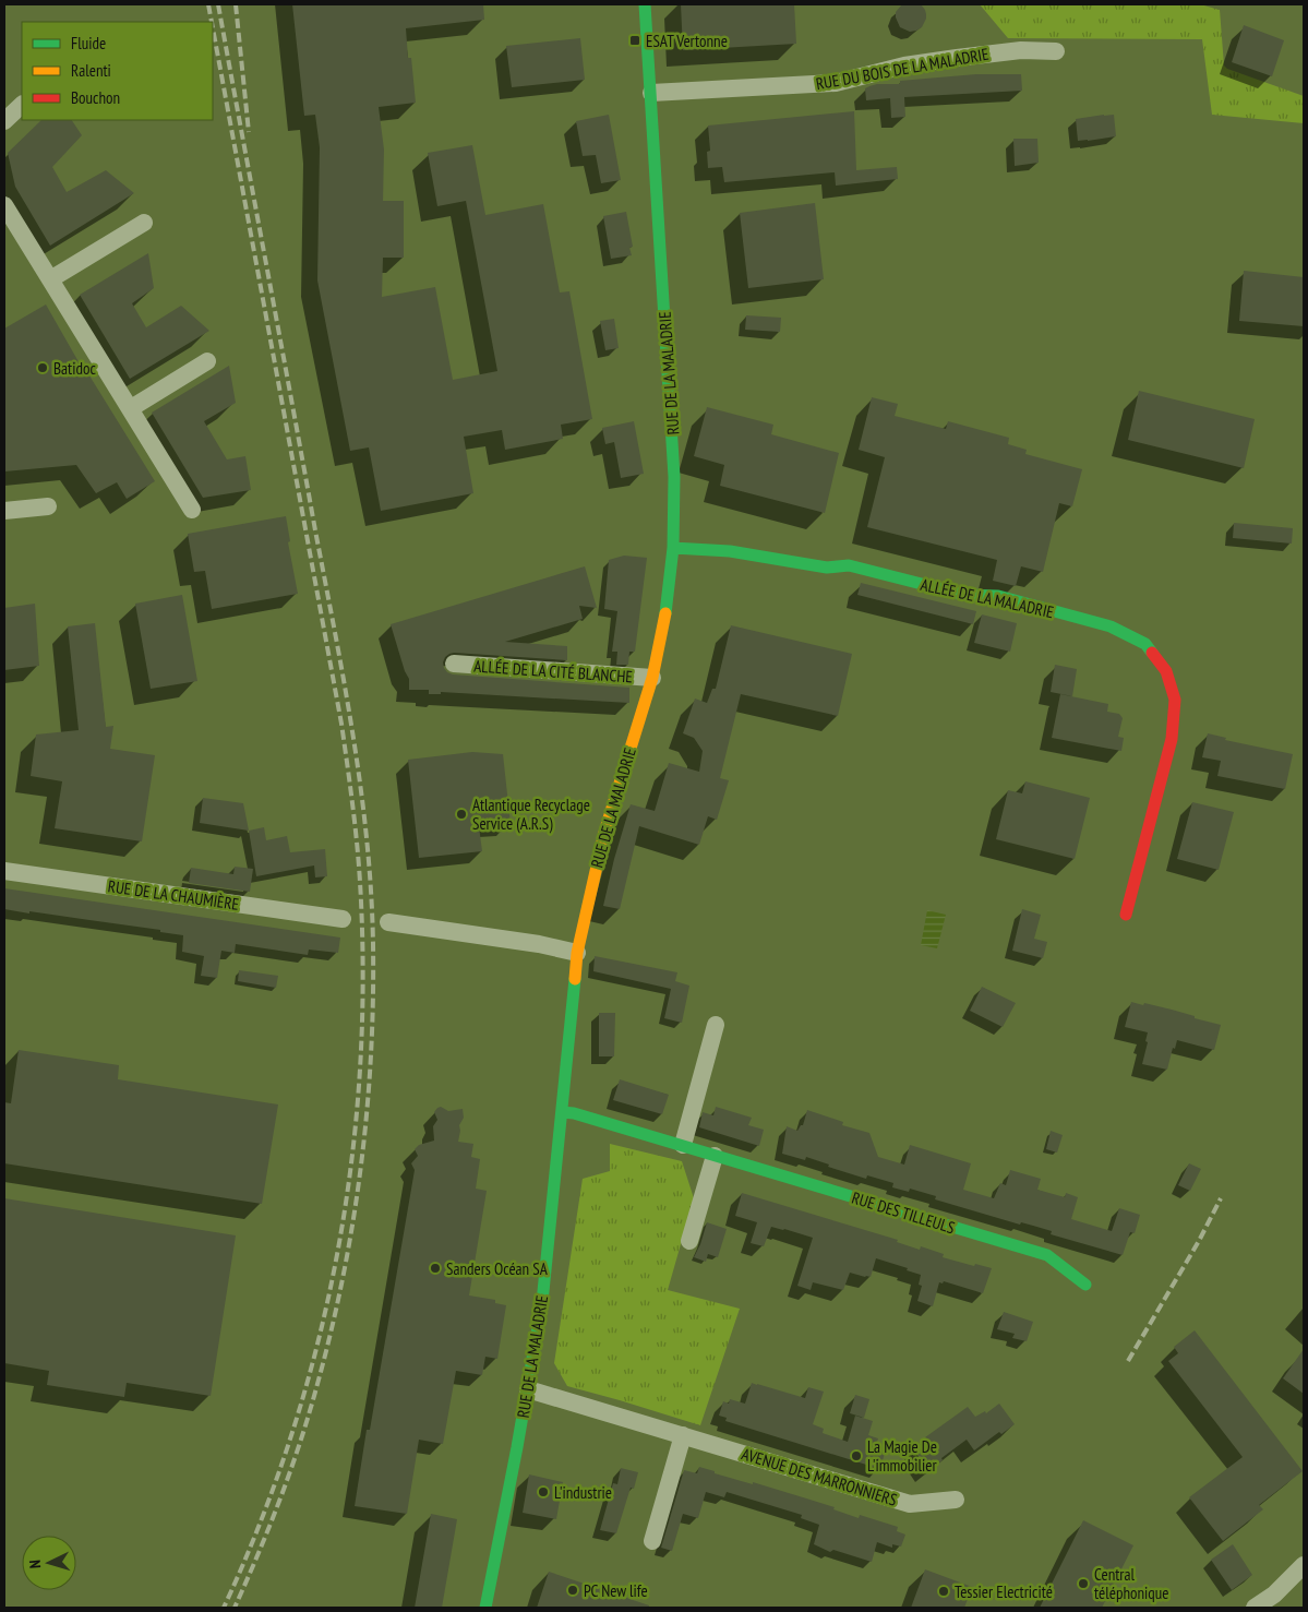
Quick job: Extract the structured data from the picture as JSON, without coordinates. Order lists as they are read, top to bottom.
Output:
{
  "streets": {
    "street": [
      "RUE DU BOIS DE LA MALADRIE",
      "RUE DE LA MALADRIE",
      "ALLÉE DE LA MALADRIE",
      "ALLÉE DE LA CITÉ BLANCHE",
      "RUE DE LA CHAUMIÈRE",
      "RUE DES TILLEULS",
      "AVENUE DES MARRONNIERS"
    ]
  },
  "crossings": [
    ["RUE DU BOIS DE LA MALADRIE", "RUE DE LA MALADRIE"],
    ["RUE DE LA MALADRIE", "ALLÉE DE LA MALADRIE"],
    ["RUE DE LA MALADRIE", "ALLÉE DE LA CITÉ BLANCHE"],
    ["RUE DE LA MALADRIE", "RUE DES TILLEULS"],
    ["RUE DE LA MALADRIE", "AVENUE DES MARRONNIERS"]
  ],
  "places": {
    "transit": ["ESAT Vertonne"],
    "other": [
      "Batidoc",
      "Atlantique Recyclage Service (A.R.S)",
      "Sanders Océan SA",
      "La Magie De L'immobilier",
      "L'industrie",
      "Central téléphonique",
      "PC New life",
      "Tessier Electricité"
    ]
  },
  "legend": ["Fluide", "Ralenti", "Bouchon"],
  "north": "left"
}
